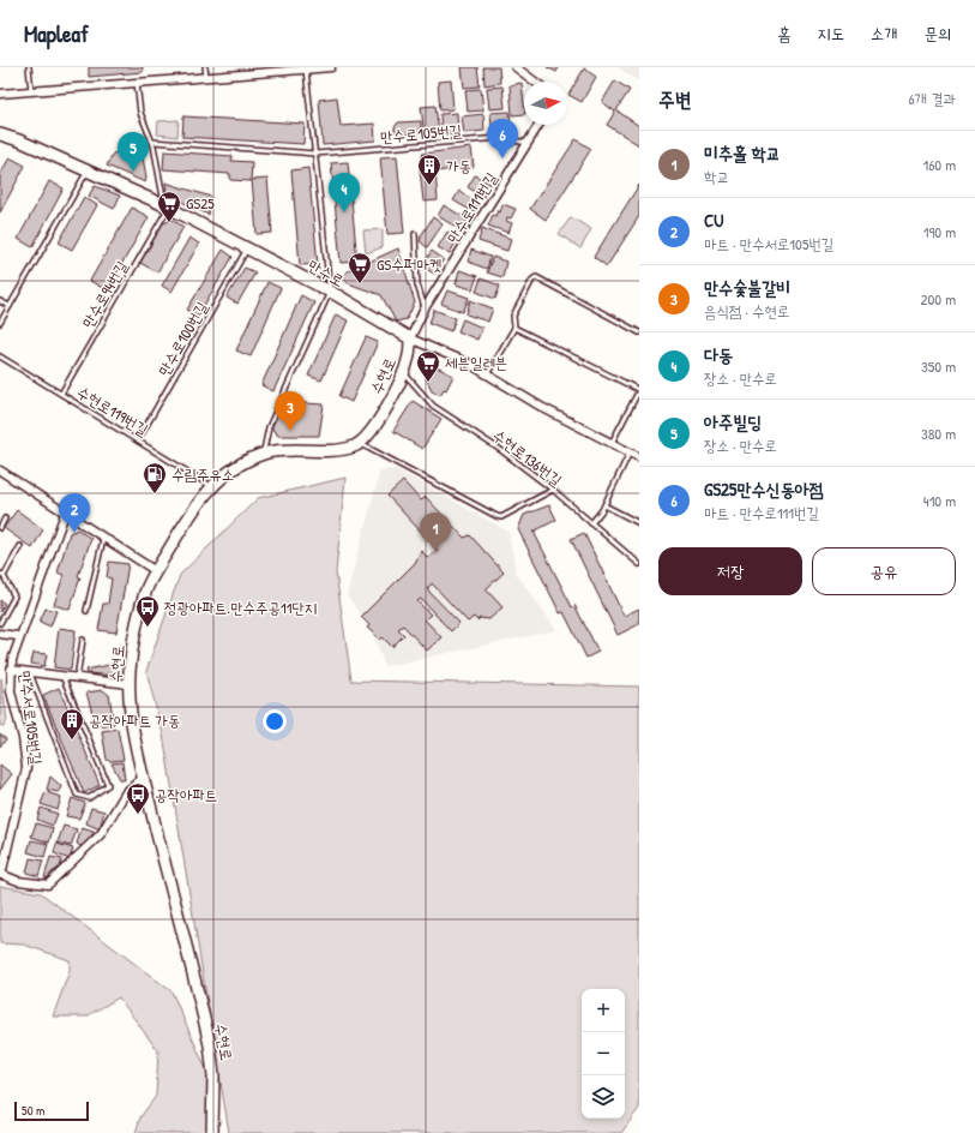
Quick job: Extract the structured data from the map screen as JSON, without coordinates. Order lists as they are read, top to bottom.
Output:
{
  "streets": {
    "street": [
      "만수로111번길",
      "만수로",
      "수현로",
      "만수서로105번길"
    ],
    "lane": [
      "만수로105번길",
      "만수로94번길",
      "만수로100번길",
      "수현로119번길",
      "수현로136번길"
    ]
  },
  "crossings": [
    ["만수로105번길", "만수로111번길"],
    ["만수로111번길", "만수로"],
    ["만수로111번길", "수현로"],
    ["만수로", "만수로94번길"],
    ["만수로", "만수로100번길"],
    ["만수로", "수현로"],
    ["만수로94번길", "수현로119번길"],
    ["만수로100번길", "수현로119번길"],
    ["수현로", "수현로119번길"],
    ["수현로", "수현로136번길"]
  ],
  "places": {
    "building": ["가동", "공작아파트 가동"],
    "supermarket": ["GS25", "GS수퍼마켓", "세븐일레븐"],
    "fuel station": ["수림주유소"],
    "bus stop": ["정광아파트.만수주공11단지", "공작아파트"]
  },
  "scale_bar": "50 m",
  "north": "right",
  "page": {
    "header": "Mapleaf",
    "nav": [
      "홈",
      "지도",
      "소개",
      "문의"
    ],
    "heading": ["주변", "6개 결과"],
    "pins": [
      "6",
      "5",
      "4",
      "3",
      "2",
      "1"
    ],
    "list": [
      {
        "mark": "1",
        "name": "미추홀 학교",
        "note": "학교",
        "value": "160 m"
      },
      {
        "mark": "2",
        "name": "CU",
        "note": "마트 · 만수서로105번길",
        "value": "190 m"
      },
      {
        "mark": "3",
        "name": "만수숯불갈비",
        "note": "음식점 · 수현로",
        "value": "200 m"
      },
      {
        "mark": "4",
        "name": "다동",
        "note": "장소 · 만수로",
        "value": "350 m"
      },
      {
        "mark": "5",
        "name": "아주빌딩",
        "note": "장소 · 만수로",
        "value": "380 m"
      },
      {
        "mark": "6",
        "name": "GS25만수신동아점",
        "note": "마트 · 만수로111번길",
        "value": "410 m"
      }
    ],
    "buttons": ["저장", "공유"],
    "map_buttons": ["+", "−"],
    "scale": "50 m"
  }
}
